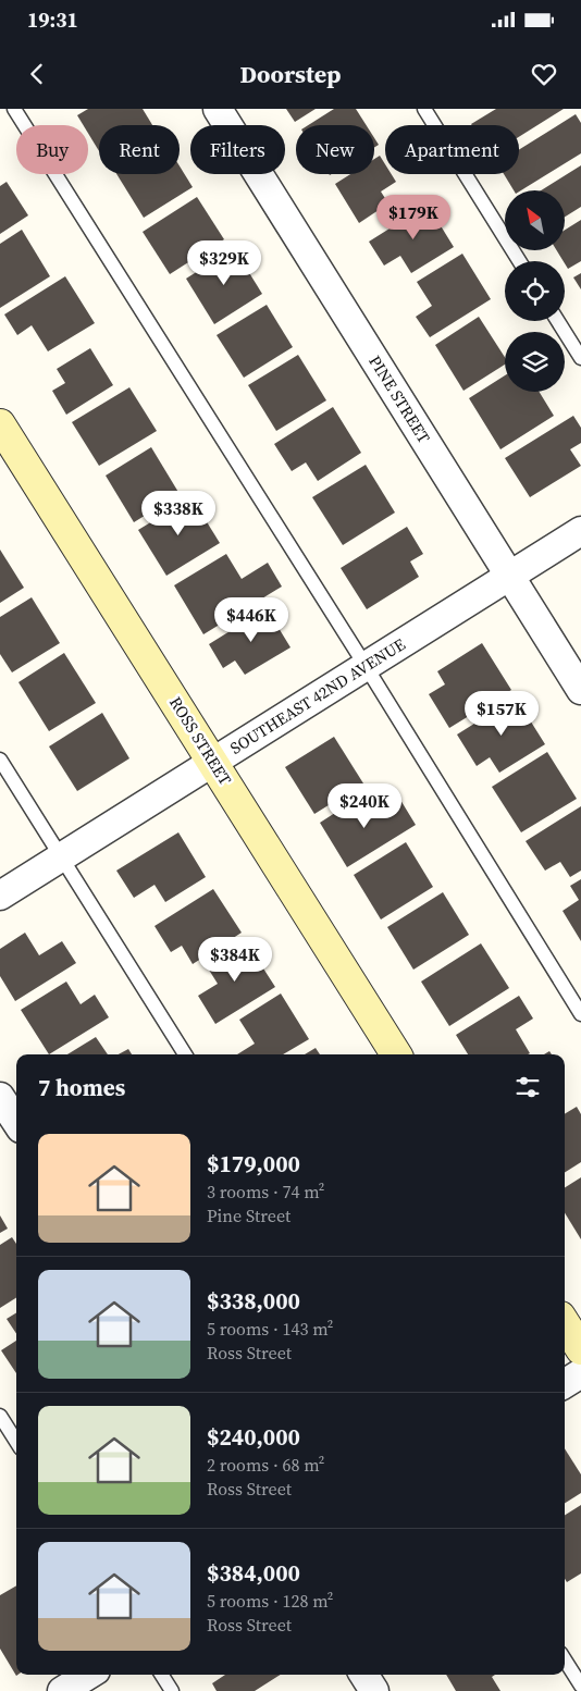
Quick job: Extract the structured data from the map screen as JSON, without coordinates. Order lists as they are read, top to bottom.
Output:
{
  "streets": {
    "street": ["PINE STREET", "SOUTHEAST 42ND AVENUE", "ROSS STREET"]
  },
  "crossings": [
    ["PINE STREET", "SOUTHEAST 42ND AVENUE"],
    ["SOUTHEAST 42ND AVENUE", "ROSS STREET"]
  ],
  "north": "top left",
  "page": {
    "status": "19:31",
    "header": "Doorstep",
    "chip": [
      "Buy",
      "Rent",
      "Filters",
      "New",
      "Apartment"
    ],
    "price": [
      "$179K",
      "$329K",
      "$338K",
      "$446K",
      "$157K",
      "$240K",
      "$384K"
    ],
    "heading": "7 homes",
    "list": [
      {
        "name": "$179,000",
        "note": "3 rooms · 74 m² · Pine Street"
      },
      {
        "name": "$338,000",
        "note": "5 rooms · 143 m² · Ross Street"
      },
      {
        "name": "$240,000",
        "note": "2 rooms · 68 m² · Ross Street"
      },
      {
        "name": "$384,000",
        "note": "5 rooms · 128 m² · Ross Street"
      }
    ]
  }
}
